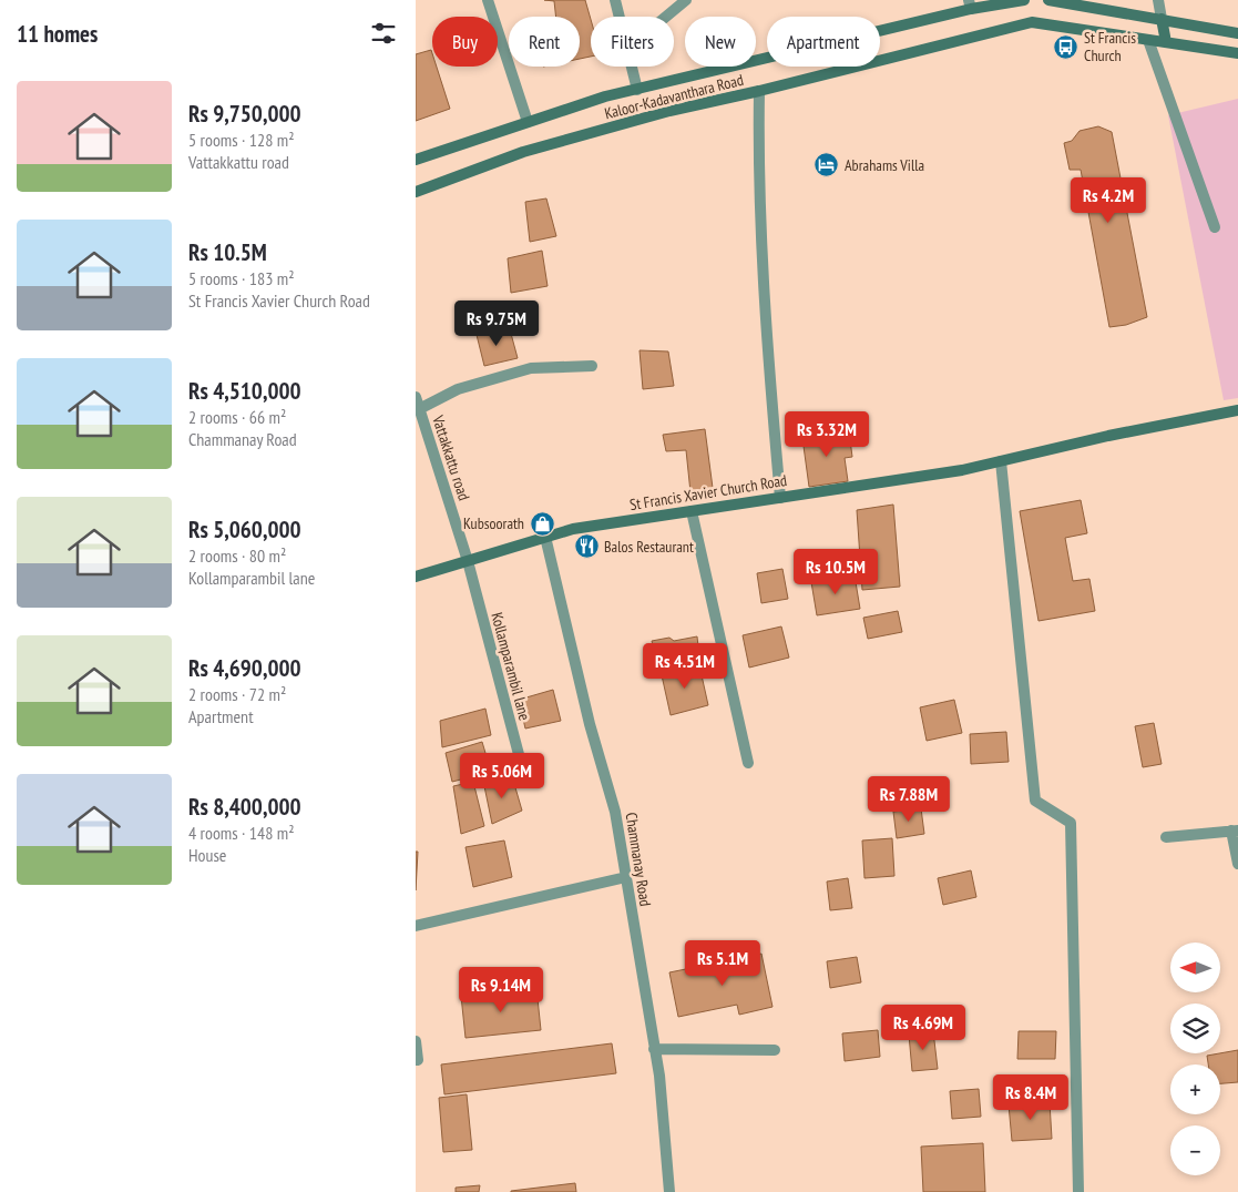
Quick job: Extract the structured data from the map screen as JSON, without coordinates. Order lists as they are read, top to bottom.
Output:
{
  "streets": {
    "main road": ["Kaloor-Kadavanthara Road", "St Francis Xavier Church Road"],
    "street": ["Vattakkattu road", "Kollamparambil lane", "Chammanay Road"]
  },
  "crossings": [
    ["Vattakkattu road", "St Francis Xavier Church Road"],
    ["Vattakkattu road", "Kollamparambil lane"],
    ["St Francis Xavier Church Road", "Kollamparambil lane"],
    ["St Francis Xavier Church Road", "Chammanay Road"]
  ],
  "places": {
    "bus stop": ["St Francis Church"],
    "hotel": ["Abrahams Villa"],
    "shop": ["Kubsoorath"],
    "restaurant": ["Balos Restaurant"]
  },
  "north": "left",
  "page": {
    "heading": "11 homes",
    "chip": [
      "Buy",
      "Rent",
      "Filters",
      "New",
      "Apartment"
    ],
    "list": [
      {
        "name": "Rs 9,750,000",
        "note": "5 rooms · 128 m² · Vattakkattu road"
      },
      {
        "name": "Rs 10.5M",
        "note": "5 rooms · 183 m² · St Francis Xavier Church Road"
      },
      {
        "name": "Rs 4,510,000",
        "note": "2 rooms · 66 m² · Chammanay Road"
      },
      {
        "name": "Rs 5,060,000",
        "note": "2 rooms · 80 m² · Kollamparambil lane"
      },
      {
        "name": "Rs 4,690,000",
        "note": "2 rooms · 72 m² · Apartment"
      },
      {
        "name": "Rs 8,400,000",
        "note": "4 rooms · 148 m² · House"
      }
    ],
    "price": [
      "Rs 4.2M",
      "Rs 9.75M",
      "Rs 3.32M",
      "Rs 10.5M",
      "Rs 4.51M",
      "Rs 5.06M",
      "Rs 7.88M",
      "Rs 5.1M",
      "Rs 9.14M",
      "Rs 4.69M",
      "Rs 8.4M"
    ],
    "map_buttons": ["+", "−"]
  }
}
